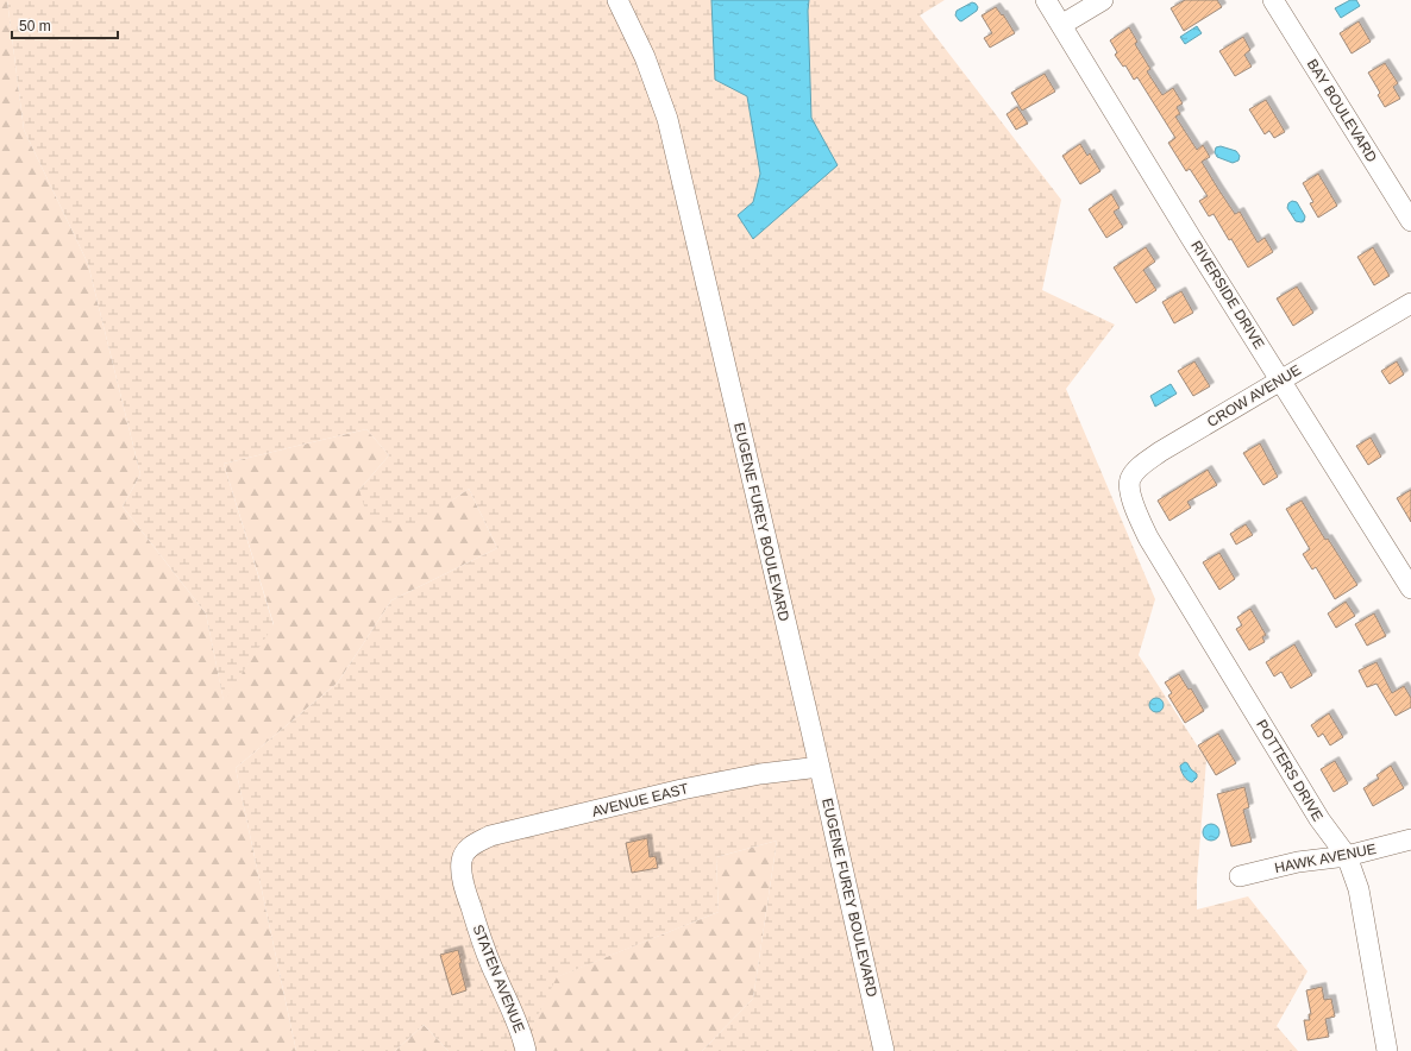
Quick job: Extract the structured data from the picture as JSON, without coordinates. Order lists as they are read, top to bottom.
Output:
{
  "streets": {
    "street": [
      "BAY BOULEVARD",
      "RIVERSIDE DRIVE",
      "CROW AVENUE",
      "EUGENE FUREY BOULEVARD",
      "POTTERS DRIVE",
      "AVENUE EAST",
      "HAWK AVENUE",
      "STATEN AVENUE"
    ]
  },
  "crossings": [
    ["RIVERSIDE DRIVE", "CROW AVENUE"],
    ["CROW AVENUE", "POTTERS DRIVE"],
    ["EUGENE FUREY BOULEVARD", "AVENUE EAST"],
    ["POTTERS DRIVE", "HAWK AVENUE"],
    ["AVENUE EAST", "STATEN AVENUE"]
  ],
  "scale_bar": "50 m"
}
